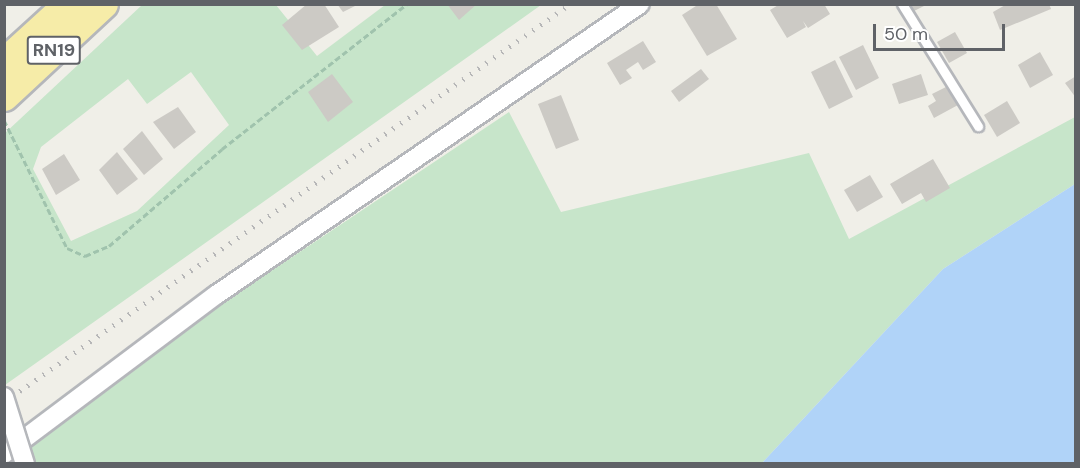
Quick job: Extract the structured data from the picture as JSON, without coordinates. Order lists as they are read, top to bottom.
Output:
{
  "streets": {
    "highway": ["RN19"]
  },
  "scale_bar": "50 m"
}
